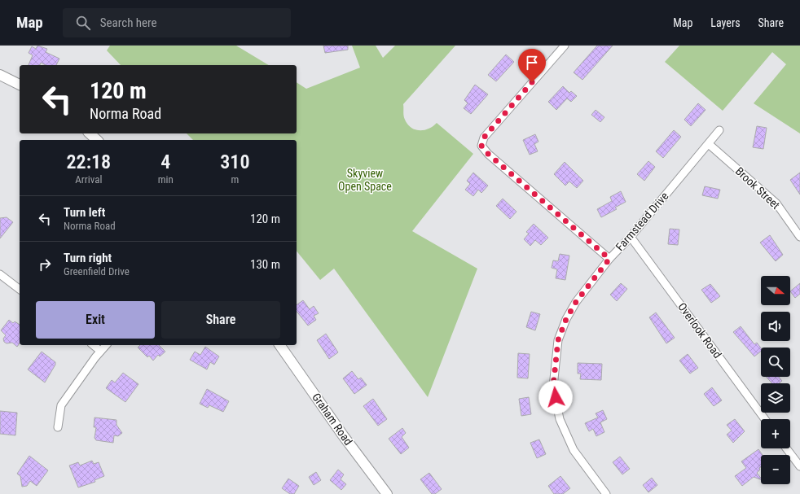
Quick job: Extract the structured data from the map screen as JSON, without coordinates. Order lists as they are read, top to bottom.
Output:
{
  "streets": {
    "street": [
      "Brook Street",
      "Farmstead Drive",
      "Overlook Road",
      "Graham Road"
    ]
  },
  "crossings": [
    ["Brook Street", "Farmstead Drive"],
    ["Farmstead Drive", "Overlook Road"]
  ],
  "parks": ["Skyview Open Space"],
  "north": "right",
  "page": {
    "header": "Map",
    "search": "Search here",
    "nav": ["Map", "Layers", "Share"],
    "turn": ["120 m", "Norma Road"],
    "eta": [
      "22:18",
      "Arrival",
      "4",
      "min",
      "310",
      "m"
    ],
    "list": [
      {
        "name": "Turn left",
        "note": "Norma Road",
        "value": "120 m"
      },
      {
        "name": "Turn right",
        "note": "Greenfield Drive",
        "value": "130 m"
      }
    ],
    "map_buttons": ["+", "−"],
    "buttons": ["Exit", "Share"]
  }
}
